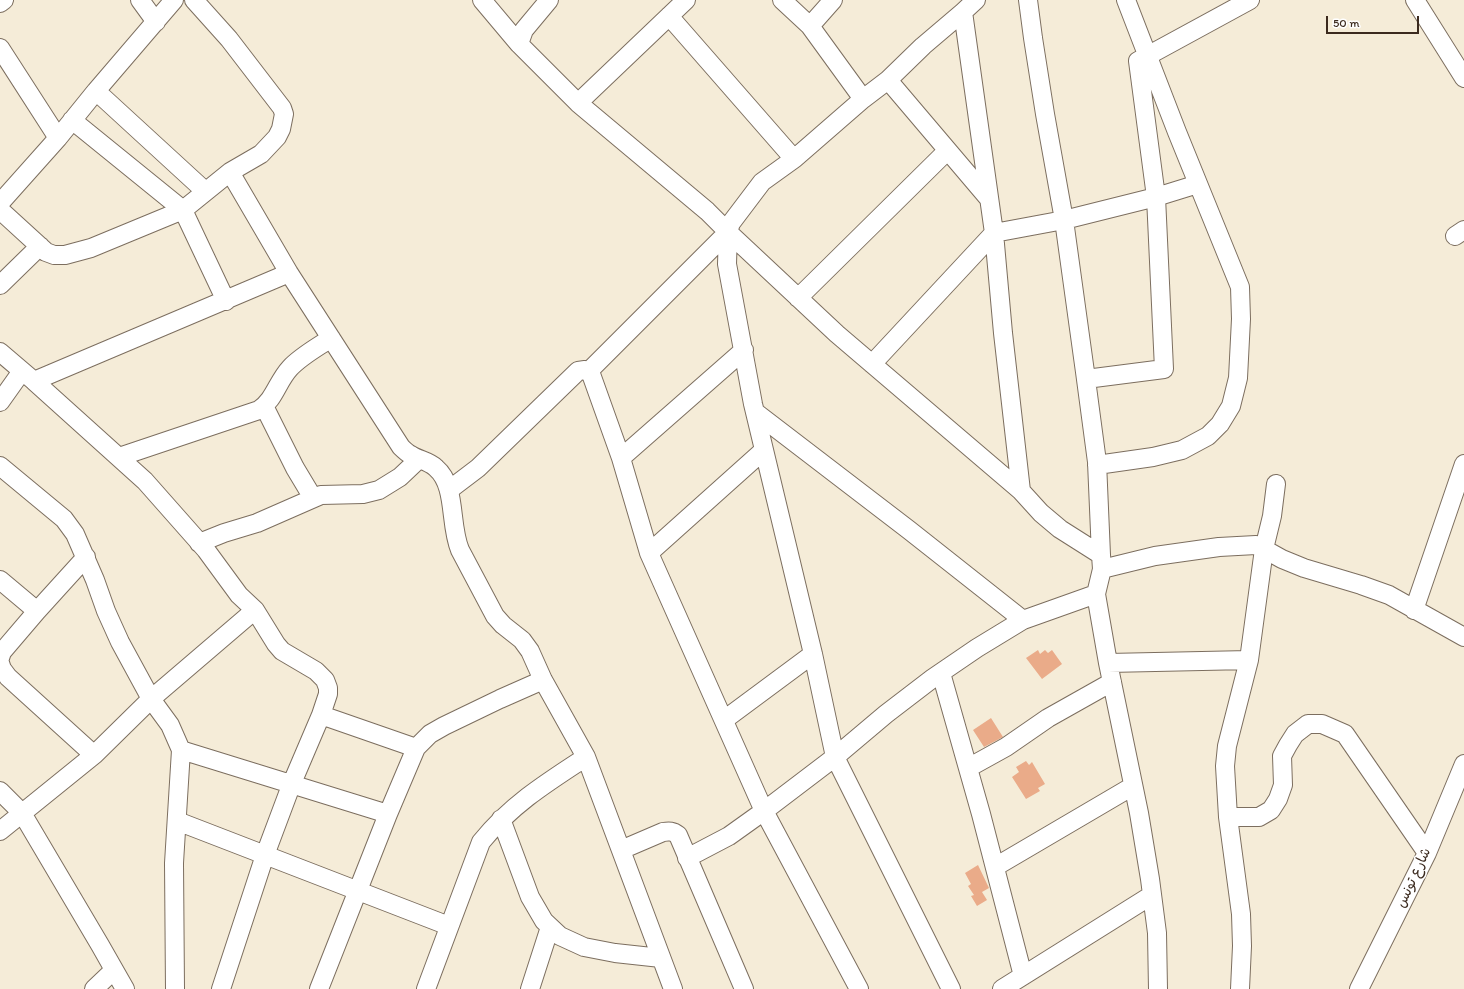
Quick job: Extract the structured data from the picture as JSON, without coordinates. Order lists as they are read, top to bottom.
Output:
{
  "streets": {
    "street": ["شارع تونس"]
  },
  "scale_bar": "50 m"
}
